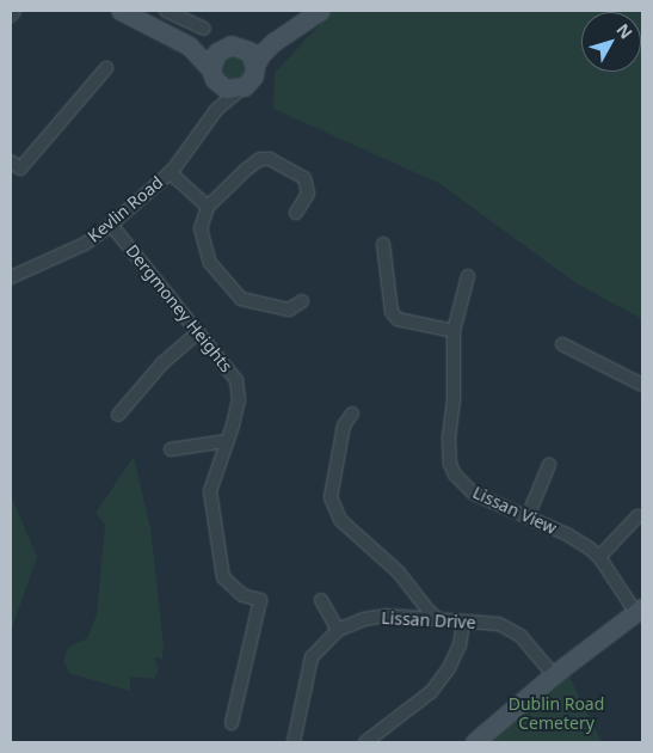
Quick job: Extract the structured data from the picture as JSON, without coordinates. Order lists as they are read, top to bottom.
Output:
{
  "streets": {
    "street": [
      "Kevlin Road",
      "Dergmoney Heights",
      "Lissan View",
      "Lissan Drive"
    ]
  },
  "crossings": [
    ["Kevlin Road", "Dergmoney Heights"]
  ],
  "parks": ["Dublin Road Cemetery"],
  "north": "top right"
}
